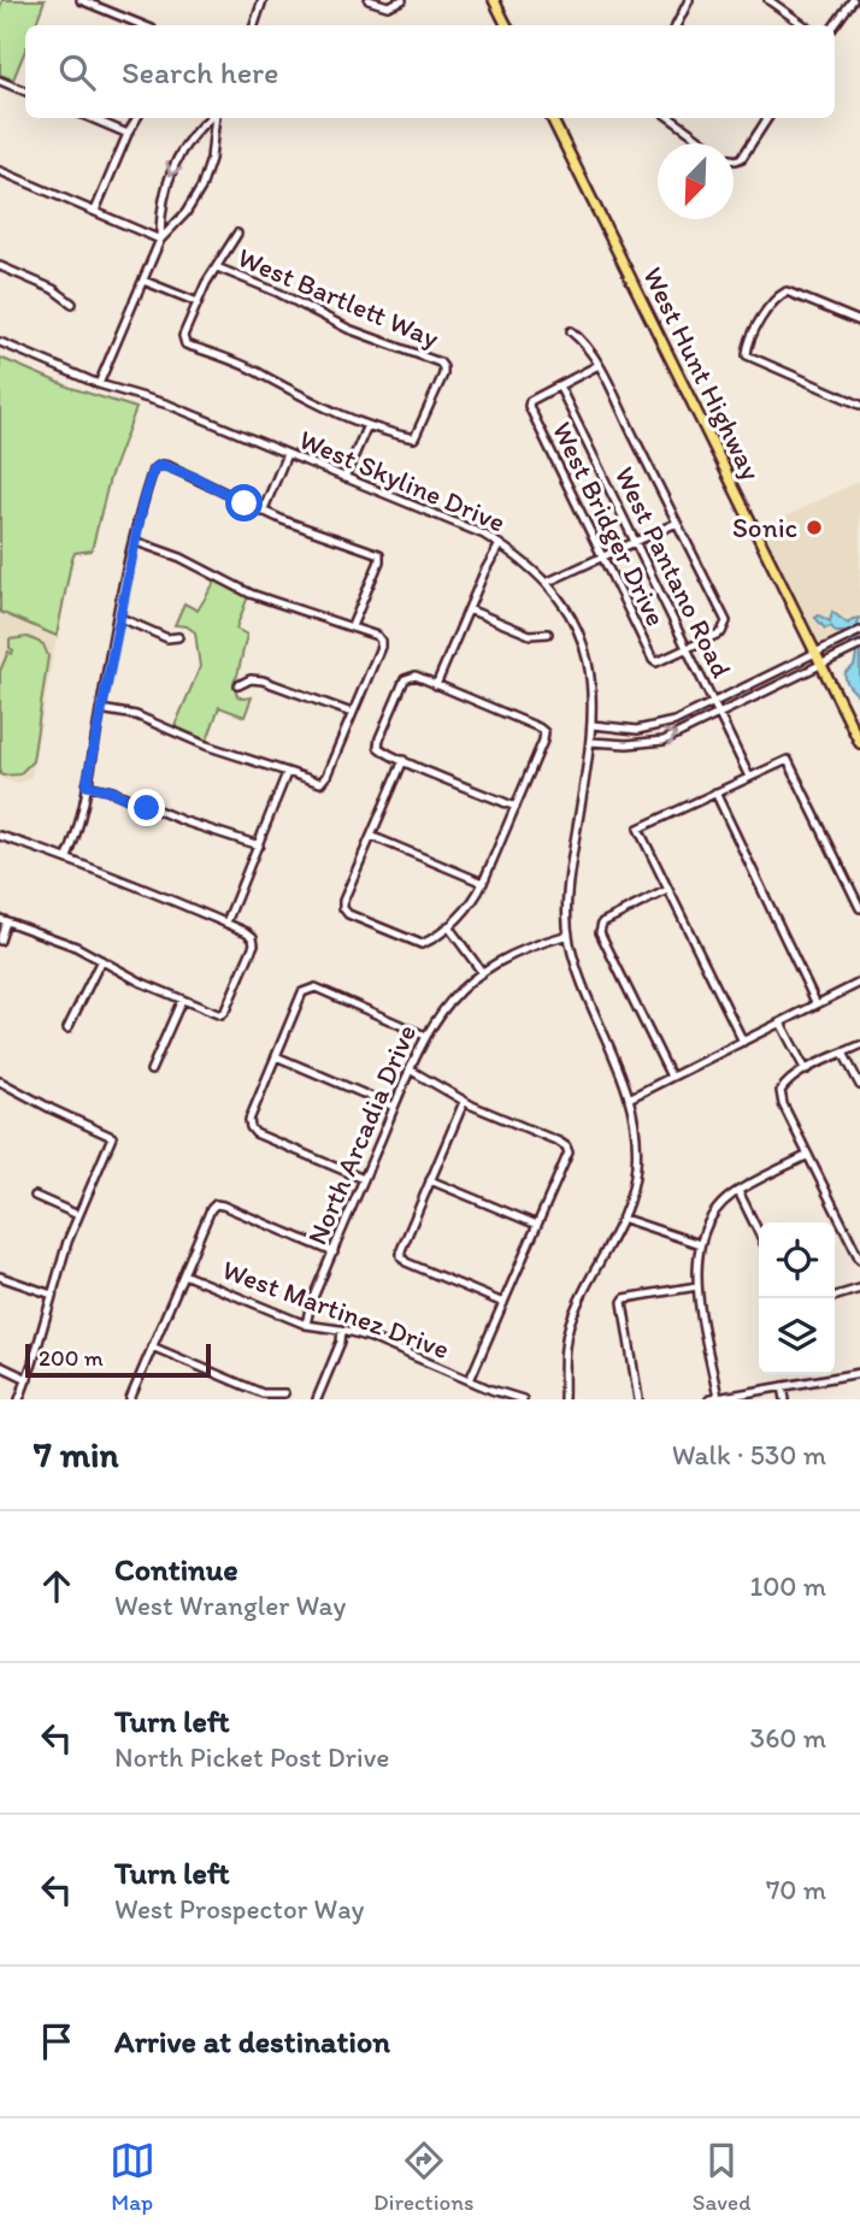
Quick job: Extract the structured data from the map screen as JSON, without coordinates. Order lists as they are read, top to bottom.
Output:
{
  "streets": {
    "main road": ["West Hunt Highway"],
    "street": [
      "West Bartlett Way",
      "West Skyline Drive",
      "West Bridger Drive",
      "West Pantano Road",
      "North Arcadia Drive",
      "West Martinez Drive"
    ]
  },
  "crossings": [
    ["West Skyline Drive", "North Arcadia Drive"],
    ["West Bridger Drive", "West Pantano Road"],
    ["North Arcadia Drive", "West Martinez Drive"]
  ],
  "places": ["Sonic"],
  "scale_bar": "200 m",
  "north": "bottom left",
  "page": {
    "search": "Search here",
    "scale": "200 m",
    "heading": ["7 min", "Walk · 530 m"],
    "list": [
      ["Continue", "West Wrangler Way", "100 m"],
      ["Turn left", "North Picket Post Drive", "360 m"],
      ["Turn left", "West Prospector Way", "70 m"],
      "Arrive at destination"
    ],
    "nav": ["Map", "Directions", "Saved"]
  }
}
